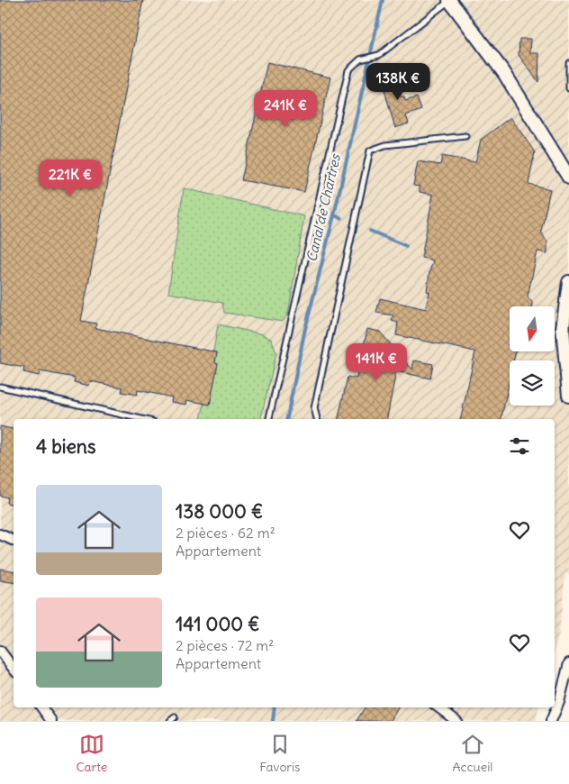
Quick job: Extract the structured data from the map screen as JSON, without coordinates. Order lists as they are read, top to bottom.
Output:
{
  "water": ["Canal de Chartres"],
  "north": "bottom",
  "page": {
    "price": [
      "138K €",
      "241K €",
      "221K €",
      "141K €"
    ],
    "heading": "4 biens",
    "list": [
      {
        "name": "138 000 €",
        "note": "2 pièces · 62 m² · Appartement"
      },
      {
        "name": "141 000 €",
        "note": "2 pièces · 72 m² · Appartement"
      }
    ],
    "tabs": ["Carte", "Favoris", "Accueil"]
  }
}
